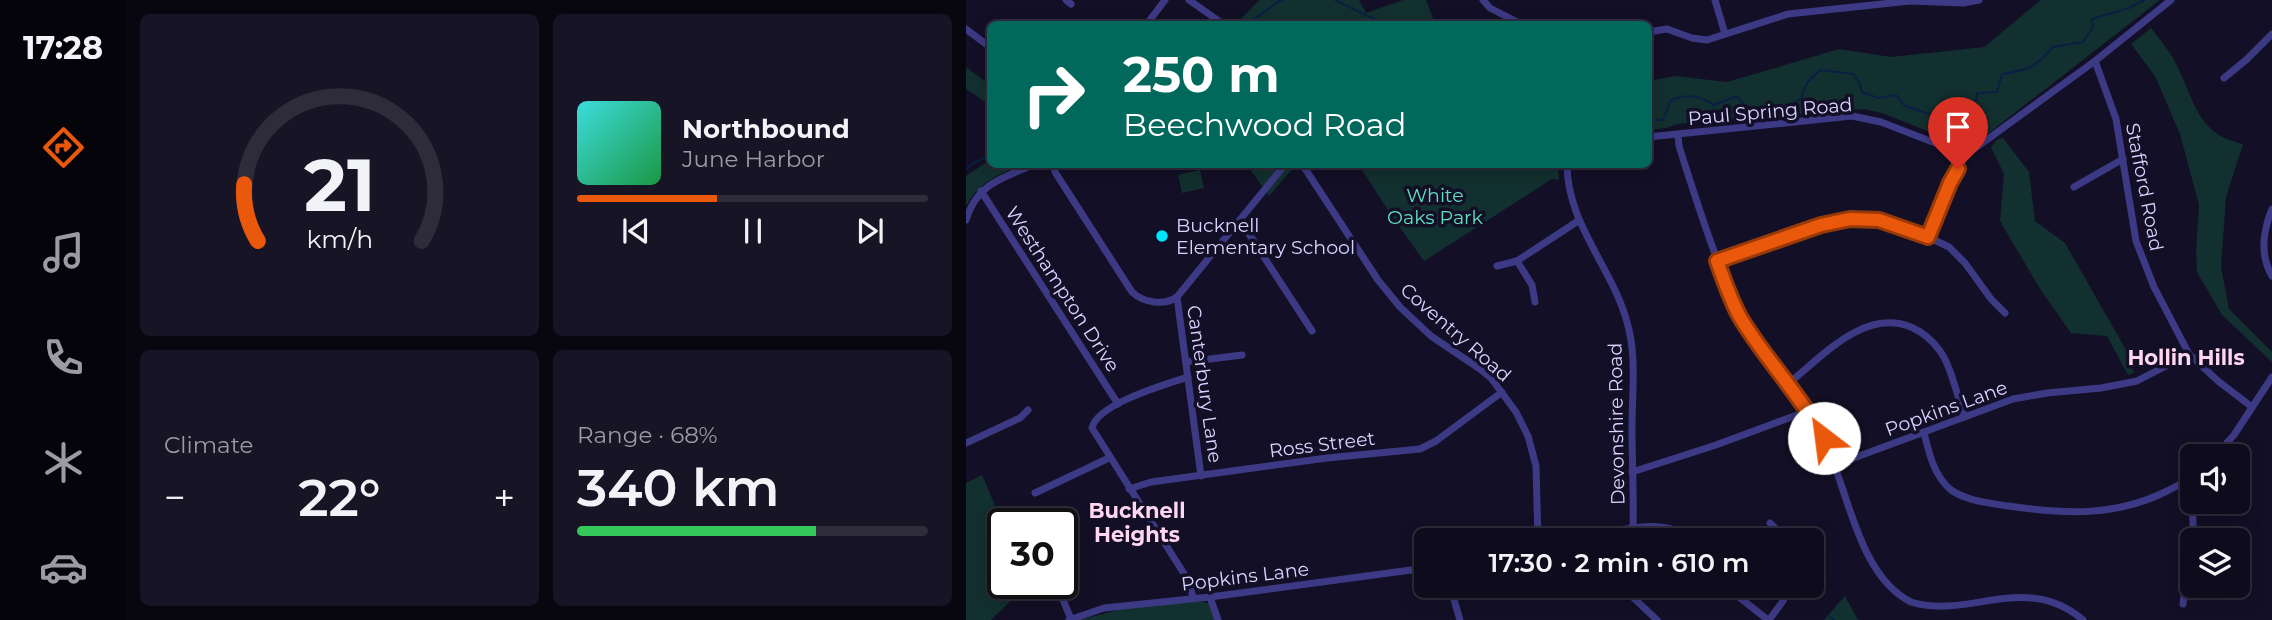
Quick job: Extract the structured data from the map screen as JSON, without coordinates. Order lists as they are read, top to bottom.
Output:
{
  "streets": {
    "street": [
      "Paul Spring Road",
      "Stafford Road",
      "Westhampton Drive",
      "Coventry Road",
      "Canterbury Lane",
      "Popkins Lane",
      "Devonshire Road",
      "Ross Street"
    ]
  },
  "crossings": [
    ["Stafford Road", "Popkins Lane"],
    ["Coventry Road", "Ross Street"],
    ["Canterbury Lane", "Ross Street"]
  ],
  "districts": ["Hollin Hills", "Bucknell Heights"],
  "parks": ["White Oaks Park"],
  "places": ["Bucknell Elementary School"],
  "page": {
    "tabs": "17:28",
    "turn": ["250 m", "Beechwood Road"],
    "song": ["Northbound", "June Harbor"],
    "tile": [
      "Climate",
      ["Range · 68%", "340 km"]
    ],
    "heat": ["−", "22°", "+"],
    "limit": "30",
    "trip": "17:30 · 2 min · 610 m",
    "gauge": ["21", "km/h"]
  }
}
